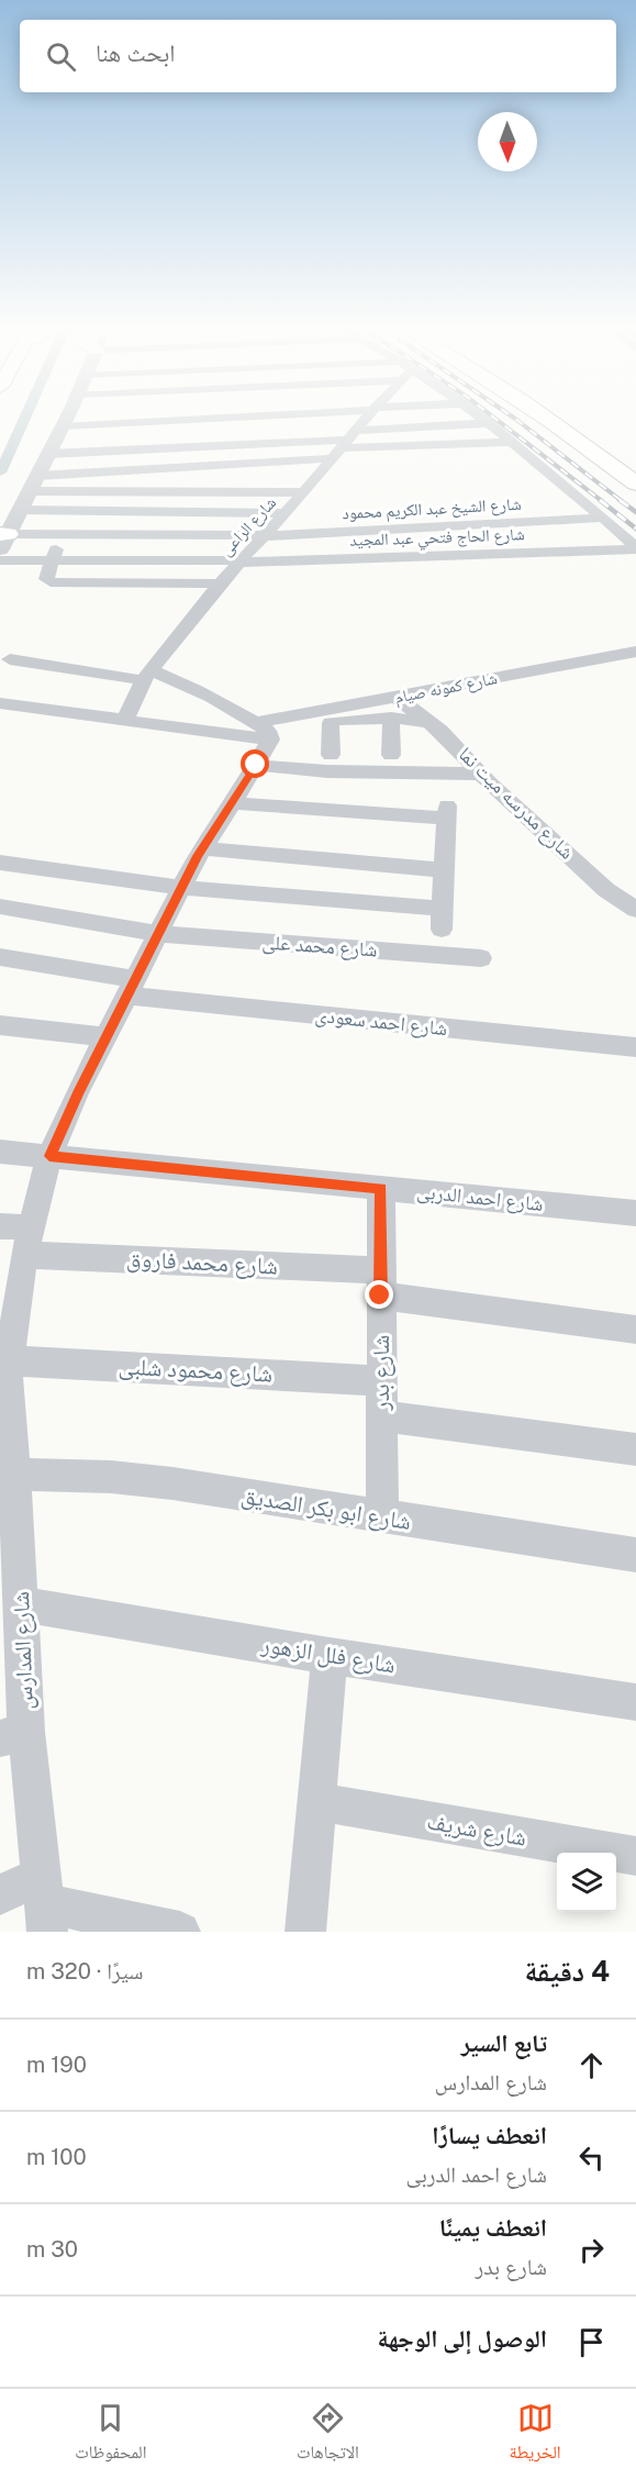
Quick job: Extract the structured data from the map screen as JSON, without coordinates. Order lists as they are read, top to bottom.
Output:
{
  "streets": {
    "street": [
      "شارع الشيخ عبد الكريم محمود",
      "شارع الراعى",
      "شارع الحاج فتحي عبد المجيد",
      "شارع كمونه صيام",
      "شارع مدرسه ميت نما",
      "شارع محمد على",
      "شارع احمد سعودى",
      "شارع احمد الدربى",
      "شارع محمد فاروق",
      "شارع محمود شلبى",
      "شارع بدر",
      "شارع ابو بكر الصديق",
      "شارع المدارس",
      "شارع فلل الزهور",
      "شارع شريف"
    ]
  },
  "crossings": [
    ["شارع الشيخ عبد الكريم محمود", "شارع الراعى"],
    ["شارع الراعى", "شارع الحاج فتحي عبد المجيد"],
    ["شارع كمونه صيام", "شارع مدرسه ميت نما"],
    ["شارع كمونه صيام", "شارع المدارس"],
    ["شارع محمد على", "شارع المدارس"],
    ["شارع احمد سعودى", "شارع المدارس"],
    ["شارع احمد الدربى", "شارع بدر"],
    ["شارع احمد الدربى", "شارع المدارس"],
    ["شارع محمد فاروق", "شارع بدر"],
    ["شارع محمد فاروق", "شارع المدارس"],
    ["شارع محمود شلبى", "شارع بدر"],
    ["شارع محمود شلبى", "شارع المدارس"],
    ["شارع بدر", "شارع ابو بكر الصديق"],
    ["شارع ابو بكر الصديق", "شارع المدارس"],
    ["شارع المدارس", "شارع فلل الزهور"]
  ],
  "north": "bottom",
  "page": {
    "search": "ابحث هنا",
    "heading": ["4 دقيقة", "سيرًا · 320 m"],
    "list": [
      ["تابع السير", "شارع المدارس", "190 m"],
      ["انعطف يسارًا", "شارع احمد الدربى", "100 m"],
      ["انعطف يمينًا", "شارع بدر", "30 m"],
      "الوصول إلى الوجهة"
    ],
    "nav": ["الخريطة", "الاتجاهات", "المحفوظات"]
  }
}
